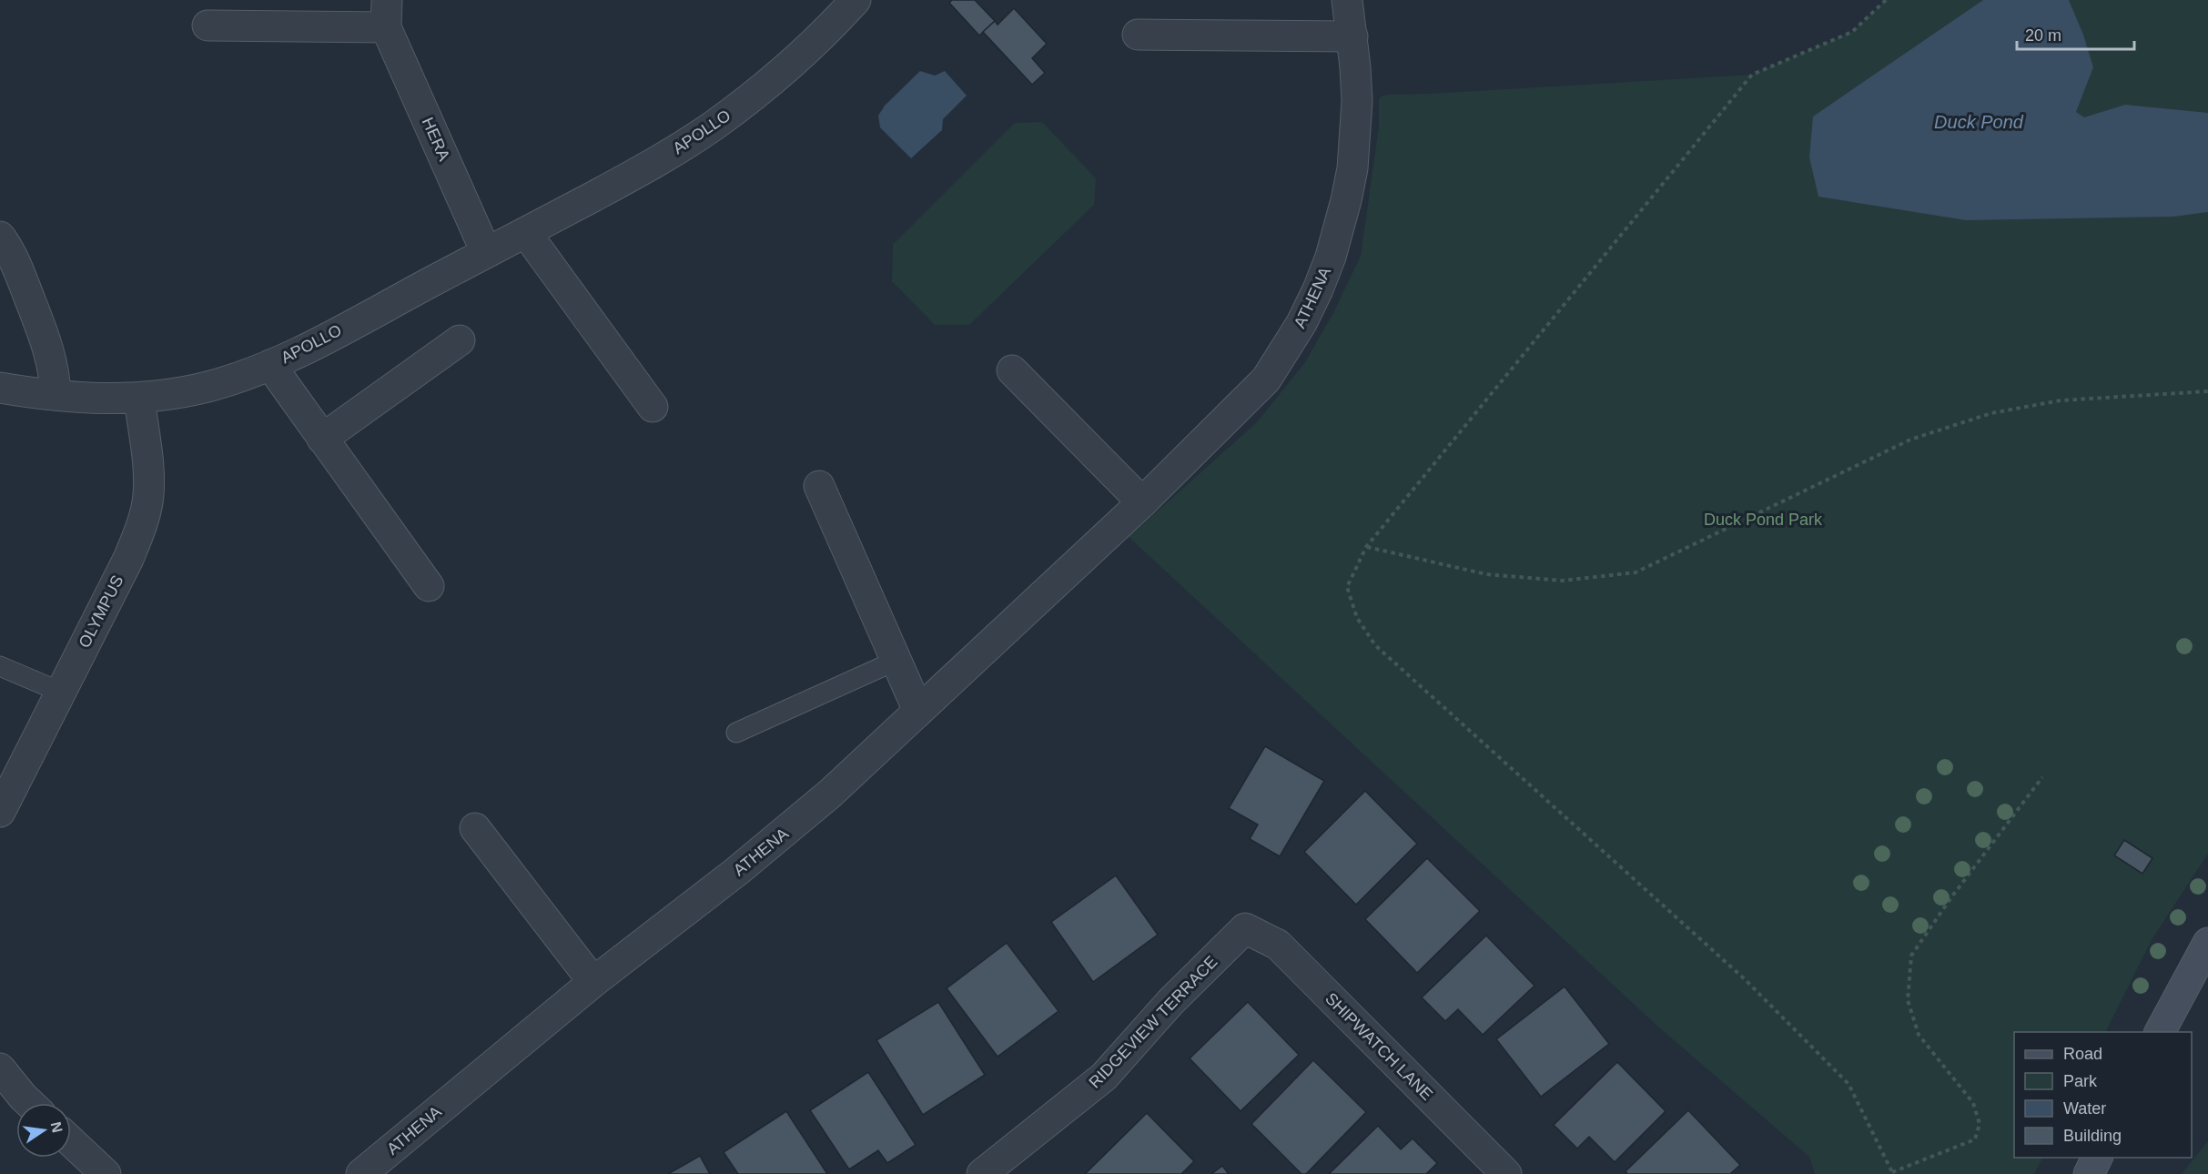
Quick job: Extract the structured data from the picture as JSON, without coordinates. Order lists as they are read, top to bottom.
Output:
{
  "streets": {
    "street": [
      "APOLLO",
      "HERA",
      "ATHENA",
      "OLYMPUS",
      "RIDGEVIEW TERRACE",
      "SHIPWATCH LANE"
    ]
  },
  "crossings": [
    ["APOLLO", "HERA"],
    ["APOLLO", "OLYMPUS"],
    ["RIDGEVIEW TERRACE", "SHIPWATCH LANE"]
  ],
  "water": ["Duck Pond"],
  "parks": ["Duck Pond Park"],
  "legend": [
    "Road",
    "Park",
    "Water",
    "Building"
  ],
  "scale_bar": "20 m",
  "north": "right"
}
